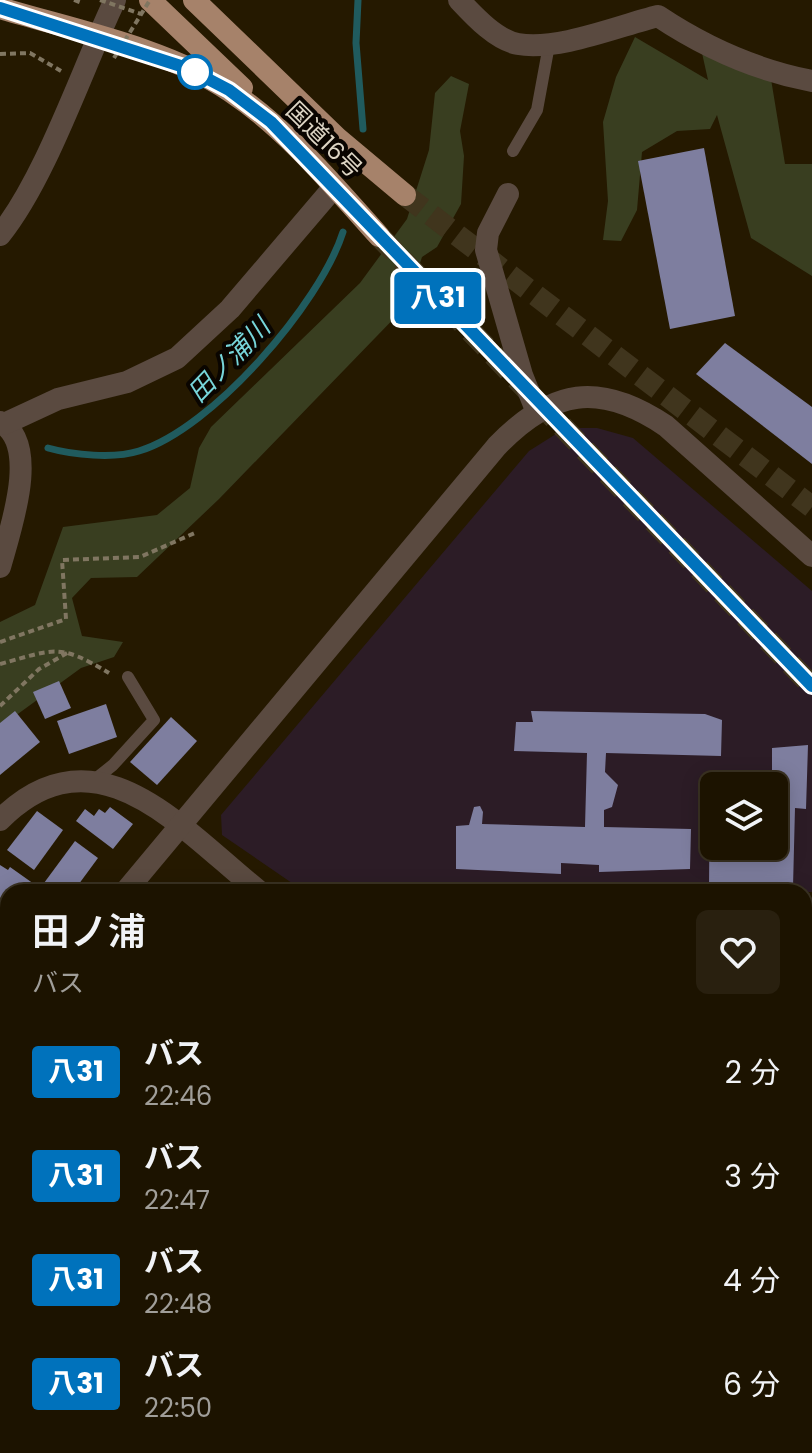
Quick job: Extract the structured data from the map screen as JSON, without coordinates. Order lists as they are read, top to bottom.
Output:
{
  "streets": {
    "highway": ["国道16号"]
  },
  "water": ["田ノ浦川"],
  "lines": ["bus line 八31"],
  "page": {
    "on_map": "八31",
    "heading": ["田ノ浦", "バス"],
    "list": [
      {
        "mark": "八31",
        "name": "バス",
        "note": "22:46",
        "value": "2 分"
      },
      {
        "mark": "八31",
        "name": "バス",
        "note": "22:47",
        "value": "3 分"
      },
      {
        "mark": "八31",
        "name": "バス",
        "note": "22:48",
        "value": "4 分"
      },
      {
        "mark": "八31",
        "name": "バス",
        "note": "22:50",
        "value": "6 分"
      }
    ]
  }
}
